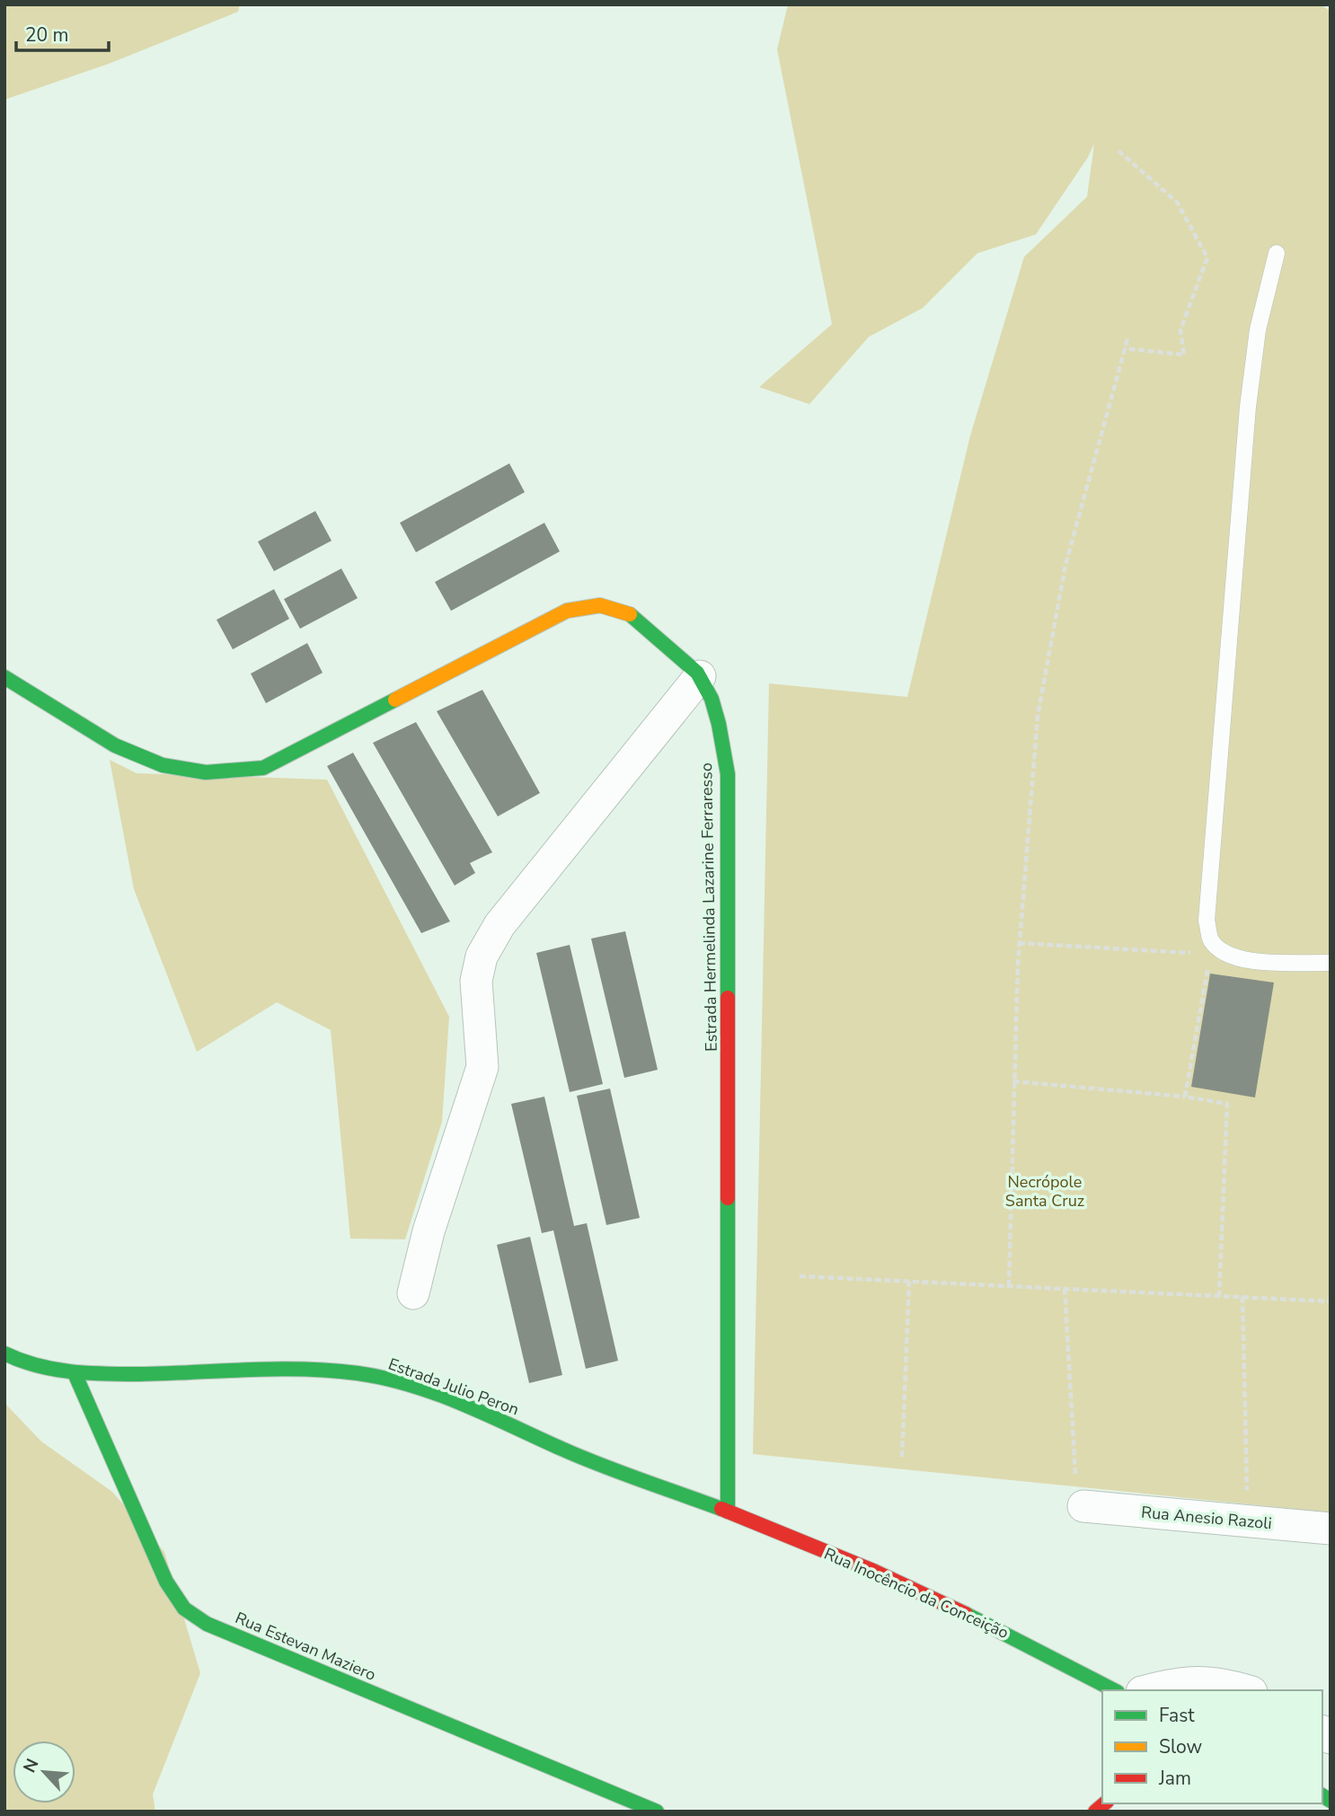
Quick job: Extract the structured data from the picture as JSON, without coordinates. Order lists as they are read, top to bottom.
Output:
{
  "streets": {
    "street": [
      "Estrada Hermelinda Lazarine Ferraresso",
      "Estrada Julio Peron",
      "Rua Anesio Razoli",
      "Rua Inocêncio da Conceição",
      "Rua Estevan Maziero"
    ]
  },
  "crossings": [
    ["Estrada Hermelinda Lazarine Ferraresso", "Estrada Julio Peron"],
    ["Estrada Hermelinda Lazarine Ferraresso", "Rua Inocêncio da Conceição"],
    ["Estrada Julio Peron", "Rua Inocêncio da Conceição"],
    ["Estrada Julio Peron", "Rua Estevan Maziero"]
  ],
  "parks": ["Necrópole Santa Cruz"],
  "legend": ["Fast", "Slow", "Jam"],
  "scale_bar": "20 m",
  "north": "top left"
}
